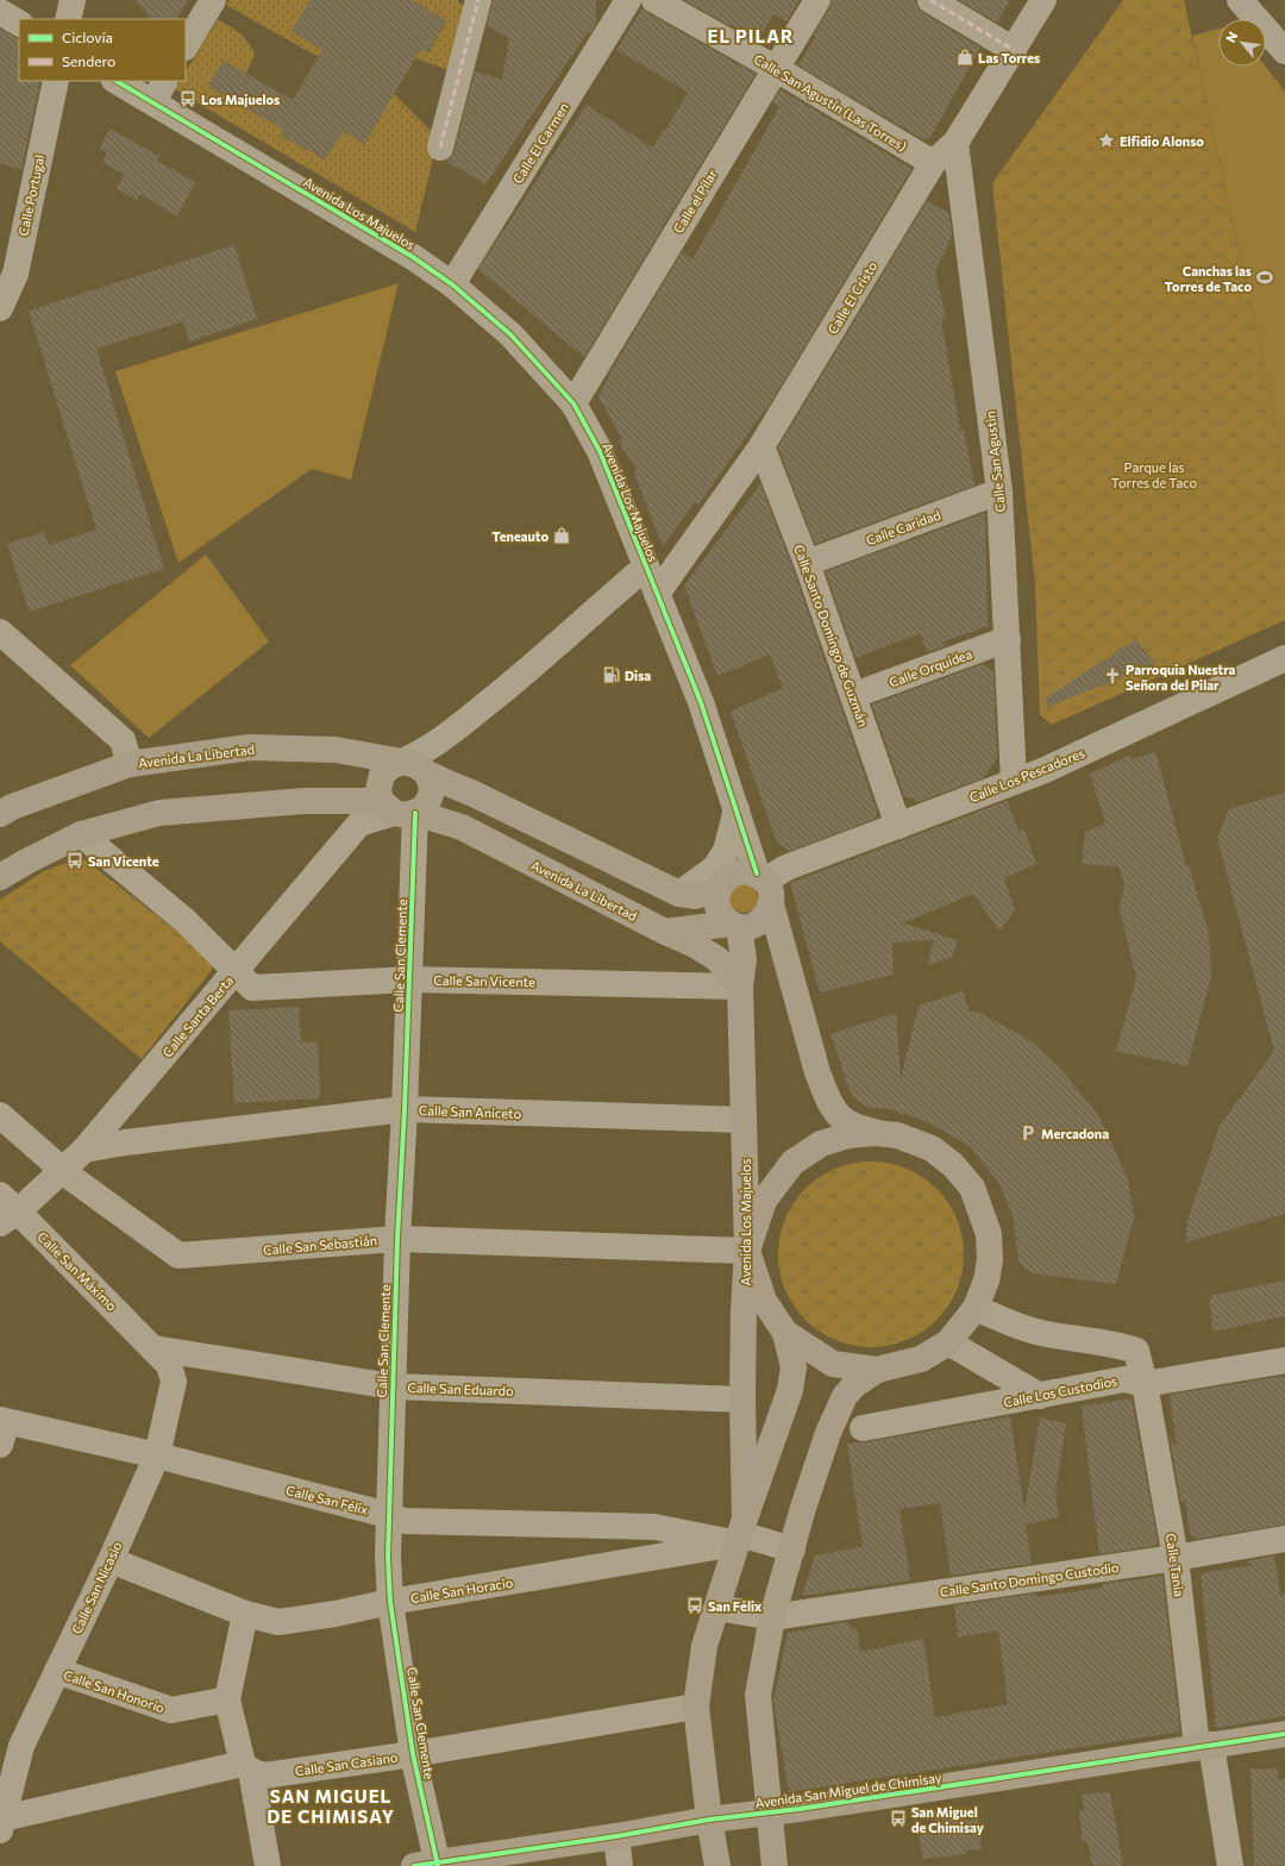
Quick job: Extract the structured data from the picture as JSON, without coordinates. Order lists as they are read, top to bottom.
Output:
{
  "streets": {
    "street": [
      "Calle San Agustín (Las Torres)",
      "Calle El Carmen",
      "Calle Portugal",
      "Calle el Pilar",
      "Avenida Los Majuelos",
      "Calle El Cristo",
      "Calle San Agustìn",
      "Calle Caridad",
      "Calle Santo Domingo de Guzmán",
      "Calle Orquídea",
      "Avenida La Libertad",
      "Calle Los Pescadores",
      "Calle San Clemente",
      "Calle San Vicente",
      "Calle Santa Berta",
      "Calle San Aniceto",
      "Calle San Sebastián",
      "Calle San Máximo",
      "Calle San Eduardo",
      "Calle Los Custodios",
      "Calle San Félix",
      "Calle Tania",
      "Calle Santo Domingo Custodio",
      "Calle San Nicasio",
      "Calle San Horacio",
      "Calle San Honorio",
      "Calle San Casiano",
      "Avenida San Miguel de Chimisay"
    ]
  },
  "crossings": [
    ["Calle San Agustín (Las Torres)", "Calle el Pilar"],
    ["Calle San Agustín (Las Torres)", "Calle El Cristo"],
    ["Calle El Carmen", "Avenida Los Majuelos"],
    ["Calle el Pilar", "Avenida Los Majuelos"],
    ["Avenida Los Majuelos", "Calle El Cristo"],
    ["Avenida Los Majuelos", "Avenida La Libertad"],
    ["Avenida Los Majuelos", "Calle Los Pescadores"],
    ["Avenida Los Majuelos", "Calle San Vicente"],
    ["Avenida Los Majuelos", "Calle San Aniceto"],
    ["Avenida Los Majuelos", "Calle San Sebastián"],
    ["Avenida Los Majuelos", "Calle San Eduardo"],
    ["Avenida Los Majuelos", "Calle San Félix"],
    ["Avenida Los Majuelos", "Calle Santo Domingo Custodio"],
    ["Avenida Los Majuelos", "Calle San Horacio"],
    ["Avenida Los Majuelos", "Calle San Casiano"],
    ["Avenida Los Majuelos", "Avenida San Miguel de Chimisay"],
    ["Calle El Cristo", "Calle San Agustìn"],
    ["Calle El Cristo", "Calle Santo Domingo de Guzmán"],
    ["Calle San Agustìn", "Calle Caridad"],
    ["Calle San Agustìn", "Calle Orquídea"],
    ["Calle San Agustìn", "Calle Los Pescadores"],
    ["Calle Caridad", "Calle Santo Domingo de Guzmán"],
    ["Calle Santo Domingo de Guzmán", "Calle Orquídea"],
    ["Calle Santo Domingo de Guzmán", "Calle Los Pescadores"],
    ["Avenida La Libertad", "Calle San Clemente"],
    ["Avenida La Libertad", "Calle San Vicente"],
    ["Avenida La Libertad", "Calle Santa Berta"],
    ["Calle San Clemente", "Calle San Vicente"],
    ["Calle San Clemente", "Calle Santa Berta"],
    ["Calle San Clemente", "Calle San Aniceto"],
    ["Calle San Clemente", "Calle San Sebastián"],
    ["Calle San Clemente", "Calle San Eduardo"],
    ["Calle San Clemente", "Calle San Félix"],
    ["Calle San Clemente", "Calle San Horacio"],
    ["Calle San Clemente", "Calle San Casiano"],
    ["Calle San Clemente", "Avenida San Miguel de Chimisay"],
    ["Calle San Vicente", "Calle Santa Berta"],
    ["Calle Santa Berta", "Calle San Aniceto"],
    ["Calle Santa Berta", "Calle San Sebastián"],
    ["Calle Santa Berta", "Calle San Máximo"],
    ["Calle San Máximo", "Calle San Eduardo"],
    ["Calle San Máximo", "Calle San Nicasio"],
    ["Calle San Eduardo", "Calle San Nicasio"],
    ["Calle Los Custodios", "Calle Tania"],
    ["Calle San Félix", "Calle San Nicasio"],
    ["Calle San Félix", "Calle San Horacio"],
    ["Calle Tania", "Calle Santo Domingo Custodio"],
    ["Calle Tania", "Avenida San Miguel de Chimisay"],
    ["Calle San Nicasio", "Calle San Horacio"],
    ["Calle San Nicasio", "Calle San Honorio"],
    ["Calle San Nicasio", "Calle San Casiano"]
  ],
  "districts": ["EL PILAR", "SAN MIGUEL DE CHIMISAY"],
  "parks": ["Parque las Torres de Taco"],
  "places": {
    "shop": ["Las Torres", "Teneauto"],
    "bus stop": [
      "Los Majuelos",
      "San Vicente",
      "San Félix",
      "San Miguel de Chimisay"
    ],
    "place": ["Elfidio Alonso"],
    "sports": ["Canchas las Torres de Taco"],
    "fuel station": ["Disa"],
    "church": ["Parroquia Nuestra Señora del Pilar"],
    "parking": ["Mercadona"]
  },
  "legend": ["Ciclovía", "Sendero"],
  "north": "top left"
}
